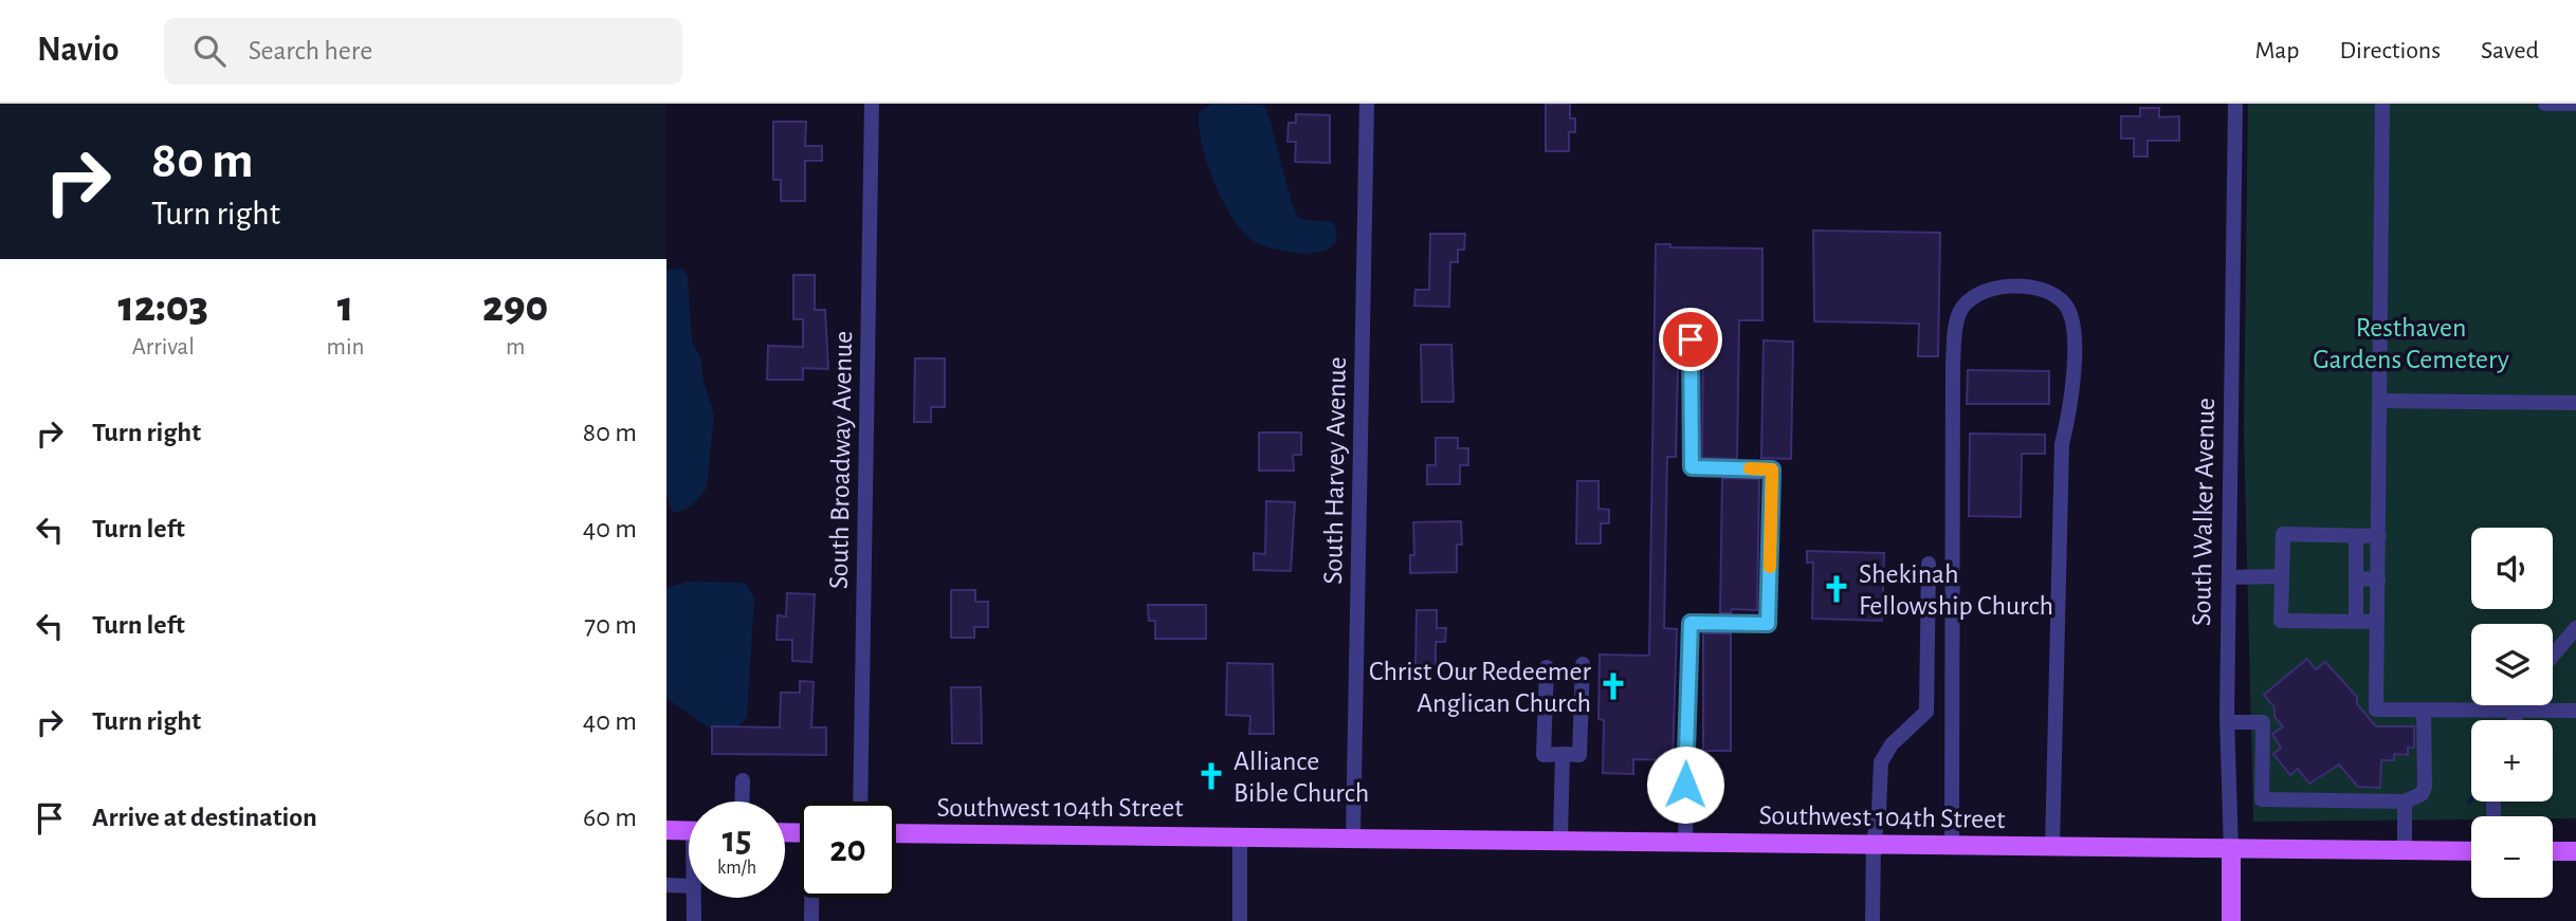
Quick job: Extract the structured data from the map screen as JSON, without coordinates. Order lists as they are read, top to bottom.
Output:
{
  "streets": {
    "main road": ["South Walker Avenue", "Southwest 104th Street"],
    "street": ["South Broadway Avenue", "South Harvey Avenue"]
  },
  "crossings": [
    ["South Harvey Avenue", "Southwest 104th Street"],
    ["South Walker Avenue", "Southwest 104th Street"]
  ],
  "parks": ["Resthaven Gardens Cemetery"],
  "places": {
    "church": ["Shekinah Fellowship Church", "Christ Our Redeemer Anglican Church", "Alliance Bible Church"]
  },
  "page": {
    "header": "Navio",
    "search": "Search here",
    "nav": ["Map", "Directions", "Saved"],
    "turn": ["80 m", "Turn right"],
    "eta": [
      "12:03",
      "Arrival",
      "1",
      "min",
      "290",
      "m"
    ],
    "list": [
      {
        "name": "Turn right",
        "value": "80 m"
      },
      {
        "name": "Turn left",
        "value": "40 m"
      },
      {
        "name": "Turn left",
        "value": "70 m"
      },
      {
        "name": "Turn right",
        "value": "40 m"
      },
      {
        "name": "Arrive at destination",
        "value": "60 m"
      }
    ],
    "map_buttons": ["+", "−"],
    "speed": "15 km/h",
    "limit": "20"
  }
}
